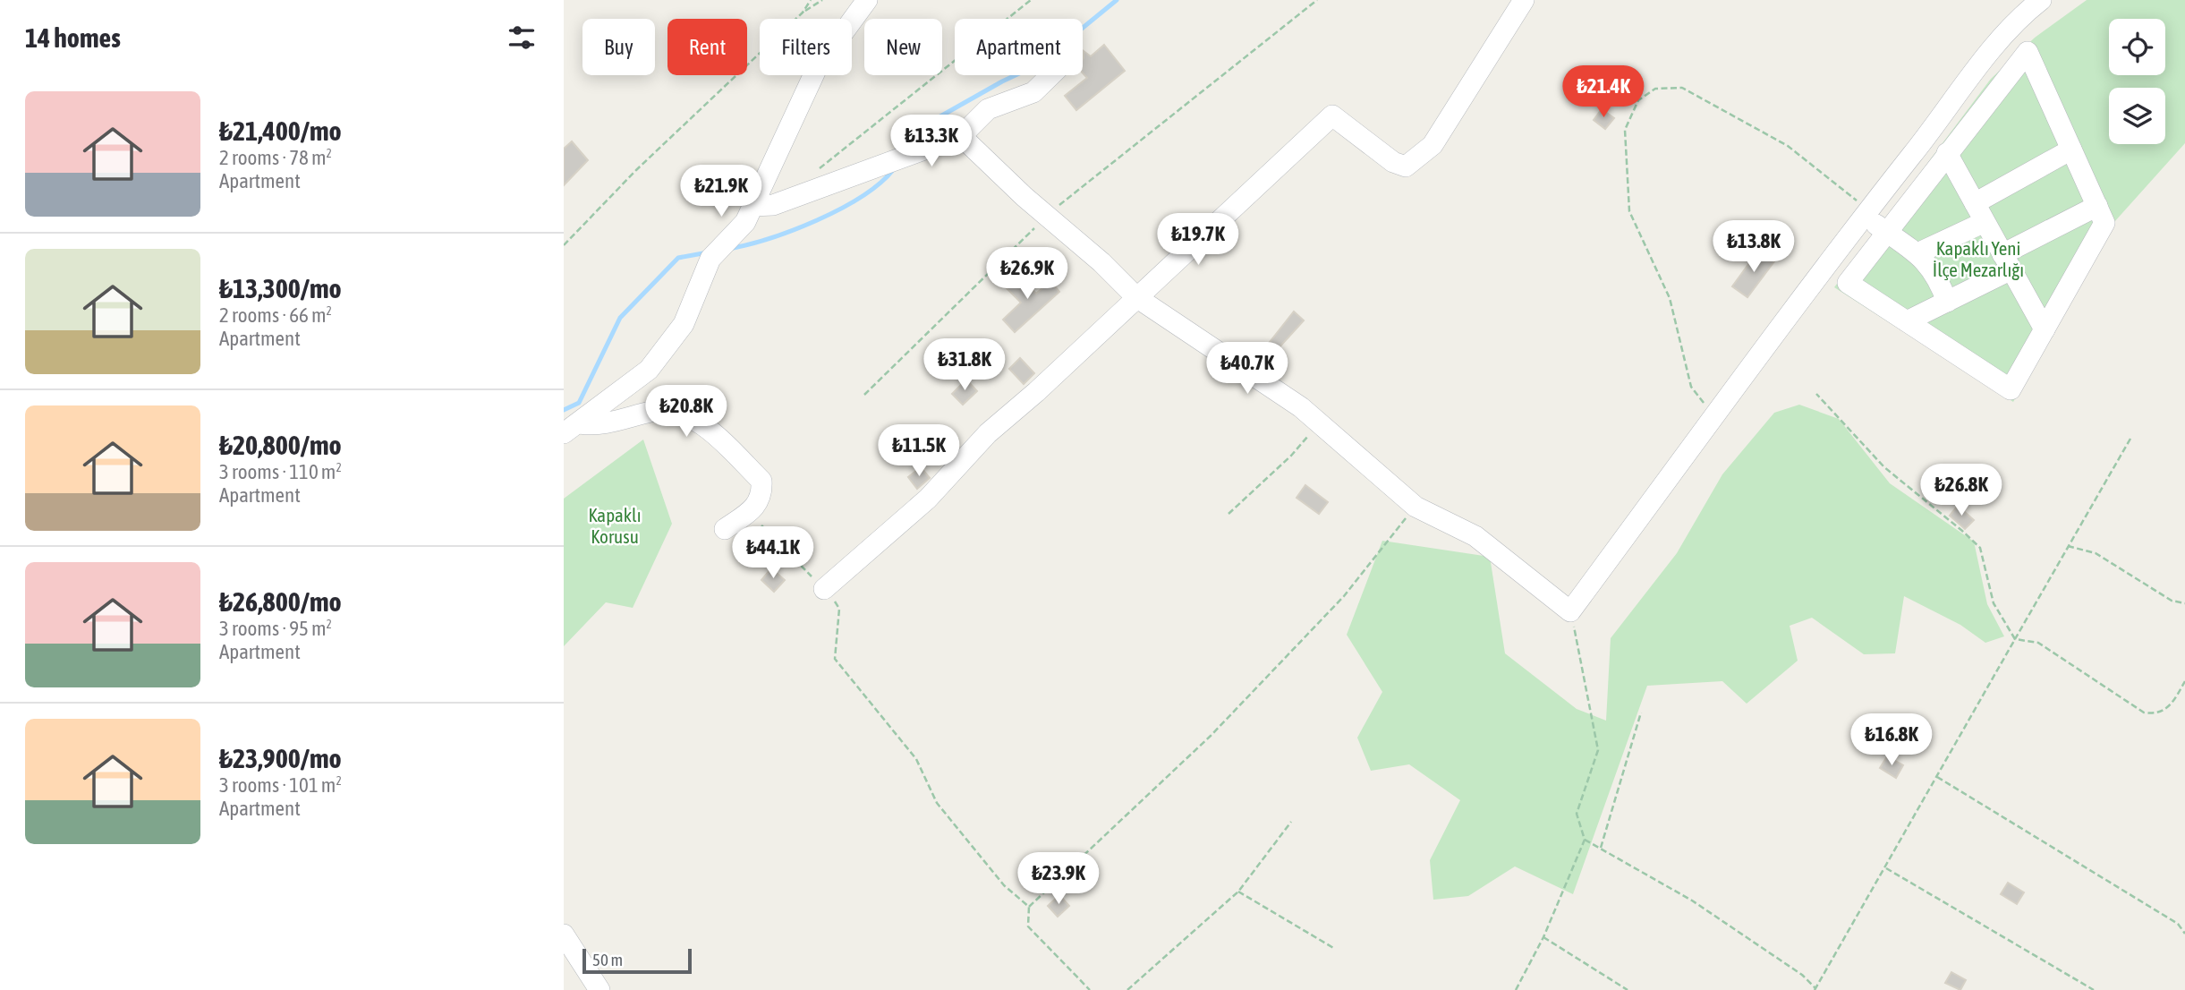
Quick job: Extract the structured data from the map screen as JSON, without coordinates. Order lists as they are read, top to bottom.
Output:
{
  "parks": ["Kapaklı Yeni İlçe Mezarlığı", "Kapaklı Korusu"],
  "scale_bar": "50 m",
  "page": {
    "heading": "14 homes",
    "chip": [
      "Buy",
      "Rent",
      "Filters",
      "New",
      "Apartment"
    ],
    "price": [
      "₺21.4K",
      "₺13.3K",
      "₺21.9K",
      "₺19.7K",
      "₺13.8K",
      "₺26.9K",
      "₺31.8K",
      "₺40.7K",
      "₺20.8K",
      "₺11.5K",
      "₺26.8K",
      "₺44.1K",
      "₺16.8K",
      "₺23.9K"
    ],
    "list": [
      {
        "name": "₺21,400/mo",
        "note": "2 rooms · 78 m² · Apartment"
      },
      {
        "name": "₺13,300/mo",
        "note": "2 rooms · 66 m² · Apartment"
      },
      {
        "name": "₺20,800/mo",
        "note": "3 rooms · 110 m² · Apartment"
      },
      {
        "name": "₺26,800/mo",
        "note": "3 rooms · 95 m² · Apartment"
      },
      {
        "name": "₺23,900/mo",
        "note": "3 rooms · 101 m² · Apartment"
      }
    ],
    "scale": "50 m"
  }
}
